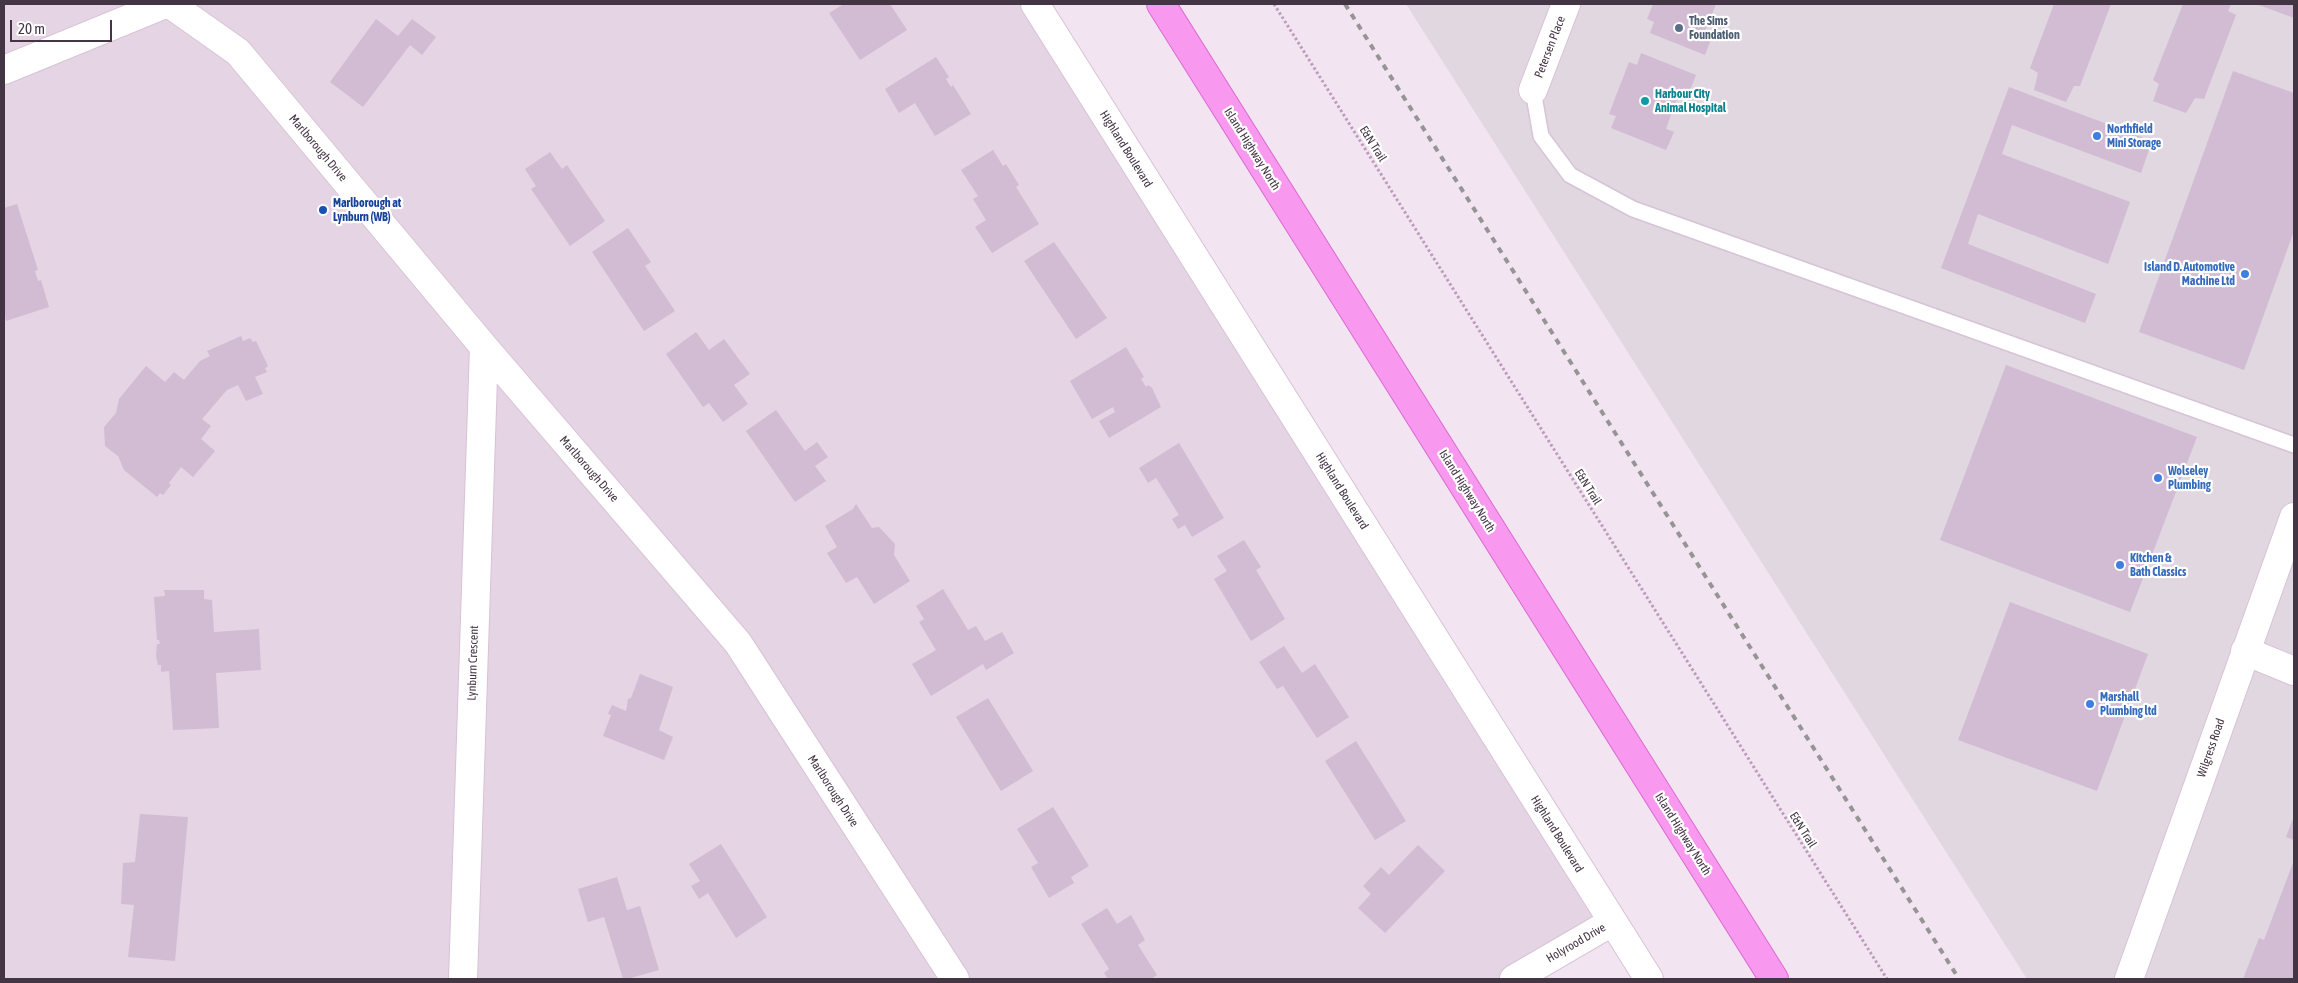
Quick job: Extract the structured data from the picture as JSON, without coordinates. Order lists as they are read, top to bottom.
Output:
{
  "streets": {
    "main road": ["Island Highway North"],
    "street": [
      "Petersen Place",
      "Marlborough Drive",
      "Highland Boulevard",
      "Lynburn Crescent",
      "Wilgress Road",
      "Holyrood Drive"
    ],
    "path": ["E&N Trail"]
  },
  "crossings": [
    ["Marlborough Drive", "Lynburn Crescent"],
    ["Highland Boulevard", "Holyrood Drive"]
  ],
  "places": [
    "The Sims Foundation",
    "Harbour City Animal Hospital",
    "Northfield Mini Storage",
    "Marlborough at Lynburn (WB)",
    "Island D. Automotive Machine Ltd",
    "Wolseley Plumbing",
    "Kitchen & Bath Classics",
    "Marshall Plumbing ltd"
  ],
  "scale_bar": "20 m"
}
